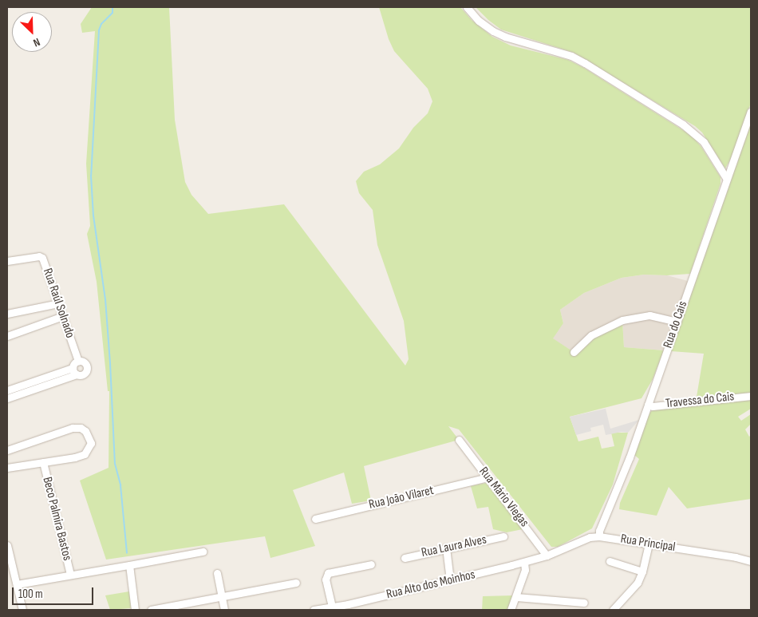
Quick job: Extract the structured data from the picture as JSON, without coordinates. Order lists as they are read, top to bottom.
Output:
{
  "streets": {
    "street": [
      "Rua Raúl Solnado",
      "Rua do Cais",
      "Travessa do Cais",
      "Rua Mário Viegas",
      "Rua João Vilaret",
      "Beco Palmira Bastos",
      "Rua Principal",
      "Rua Laura Alves",
      "Rua Alto dos Moinhos"
    ]
  },
  "crossings": [
    ["Rua do Cais", "Travessa do Cais"],
    ["Rua do Cais", "Rua Principal"],
    ["Rua Mário Viegas", "Rua João Vilaret"],
    ["Rua Mário Viegas", "Rua Principal"],
    ["Rua Mário Viegas", "Rua Alto dos Moinhos"],
    ["Rua Principal", "Rua Alto dos Moinhos"]
  ],
  "scale_bar": "100 m",
  "north": "bottom right"
}
